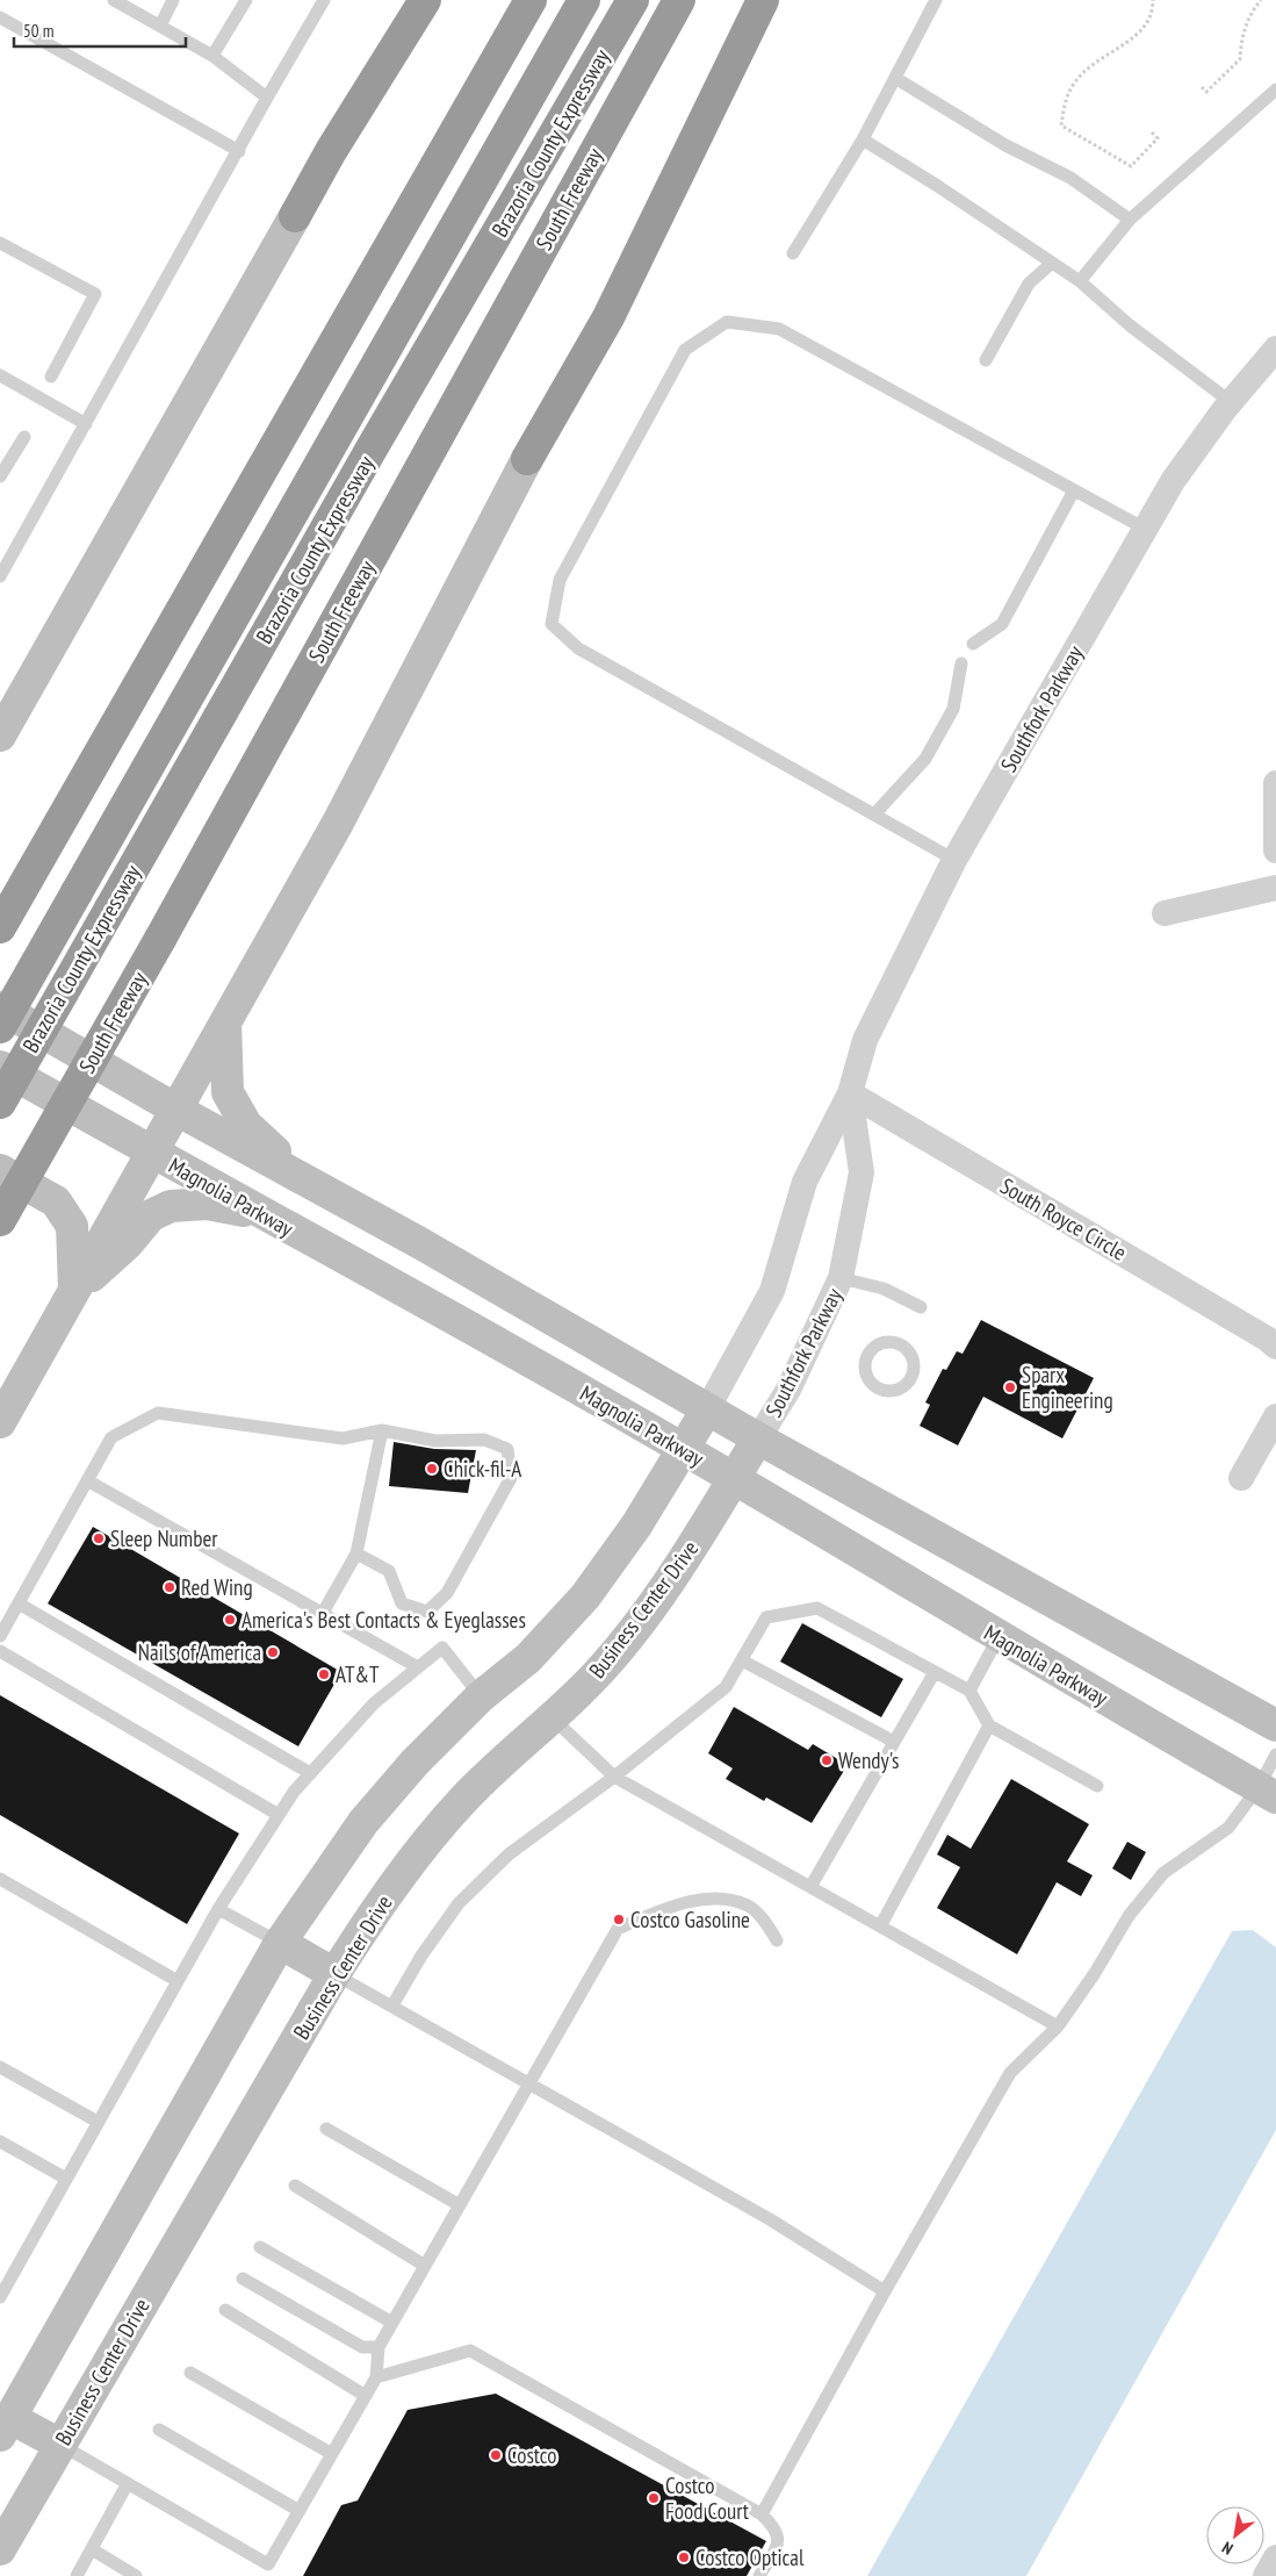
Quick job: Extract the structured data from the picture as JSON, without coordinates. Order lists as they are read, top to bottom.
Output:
{
  "streets": {
    "highway": ["Brazoria County Expressway", "South Freeway"],
    "main road": ["Magnolia Parkway", "Business Center Drive"],
    "street": ["Southfork Parkway", "South Royce Circle"]
  },
  "crossings": [
    ["Southfork Parkway", "South Royce Circle"],
    ["Southfork Parkway", "Business Center Drive"],
    ["Magnolia Parkway", "Business Center Drive"]
  ],
  "places": [
    "Sparx Engineering",
    "Chick-fil-A",
    "Sleep Number",
    "Red Wing",
    "America's Best Contacts & Eyeglasses",
    "Nails of America",
    "AT&T",
    "Wendy's",
    "Costco Gasoline",
    "Costco",
    "Costco Food Court",
    "Costco Optical"
  ],
  "scale_bar": "50 m",
  "north": "bottom left"
}
